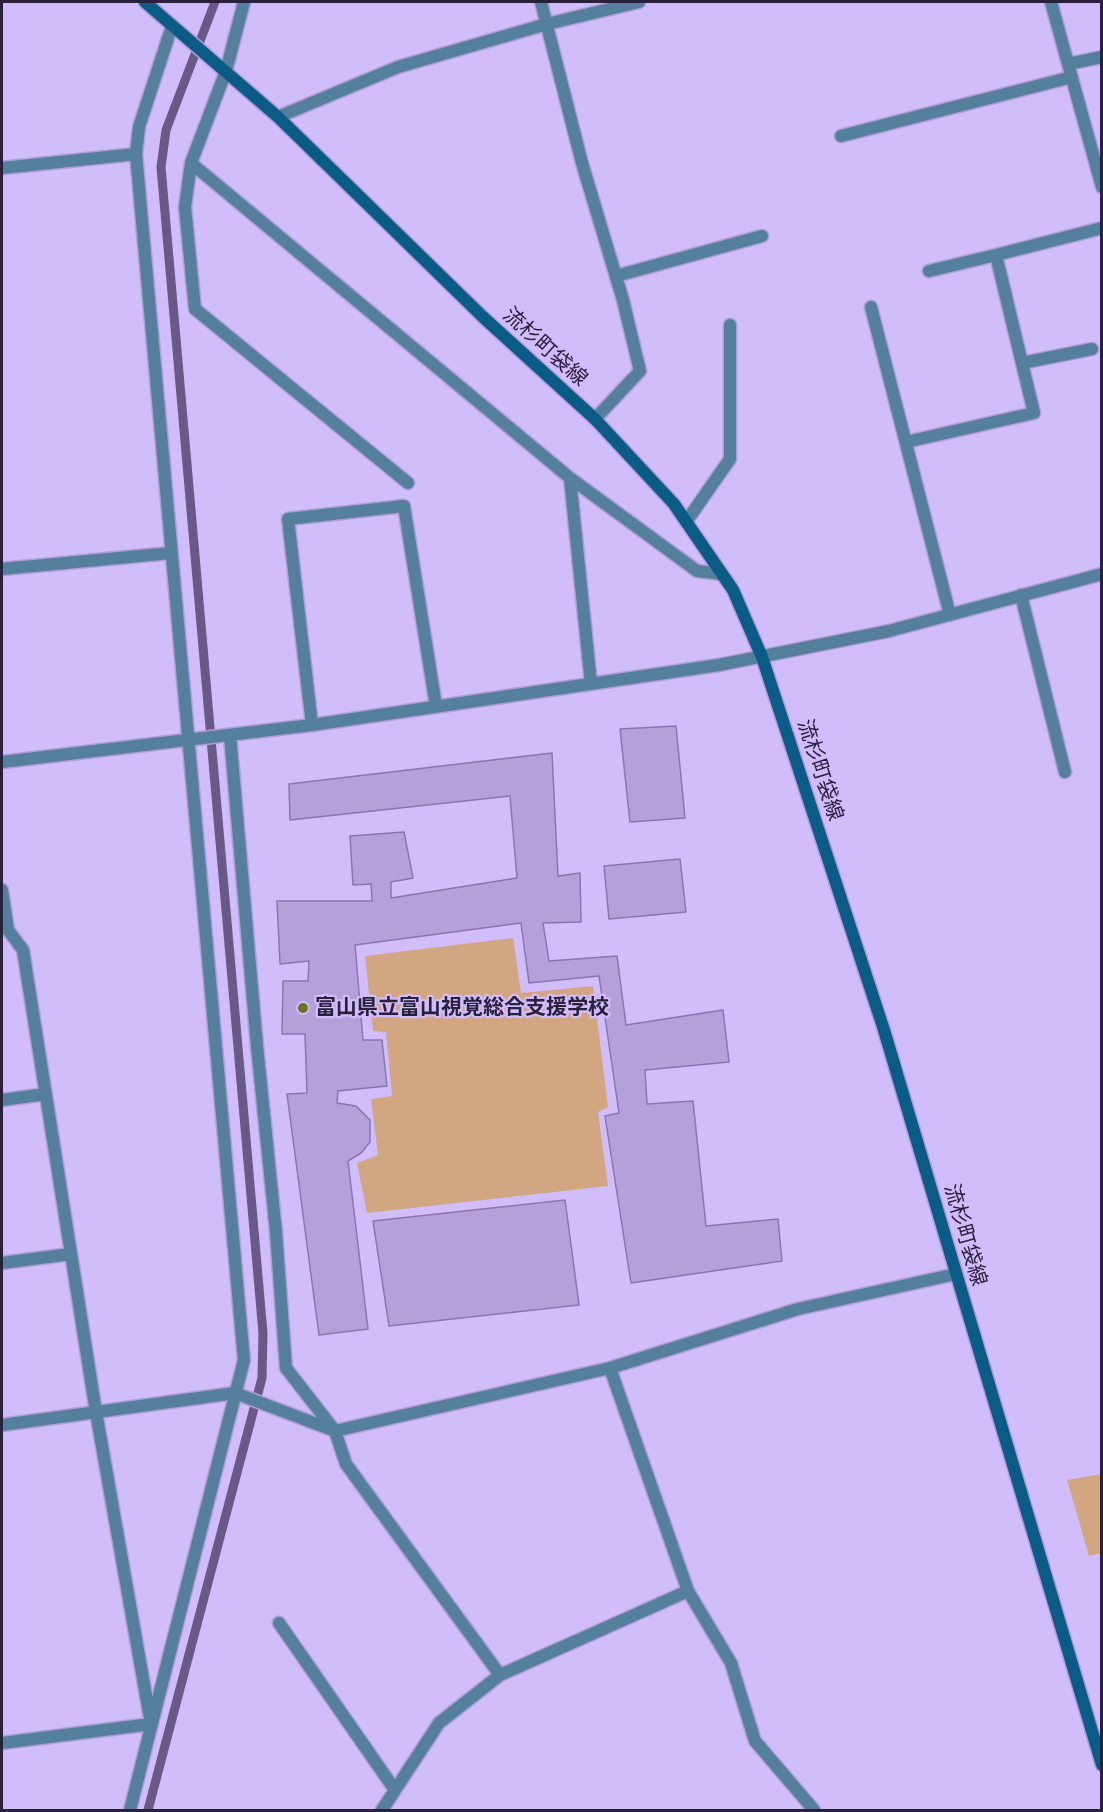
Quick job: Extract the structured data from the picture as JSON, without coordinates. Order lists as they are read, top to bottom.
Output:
{
  "streets": {
    "main road": ["流杉町袋線"]
  },
  "places": ["富山県立富山視覚総合支援学校"]
}
